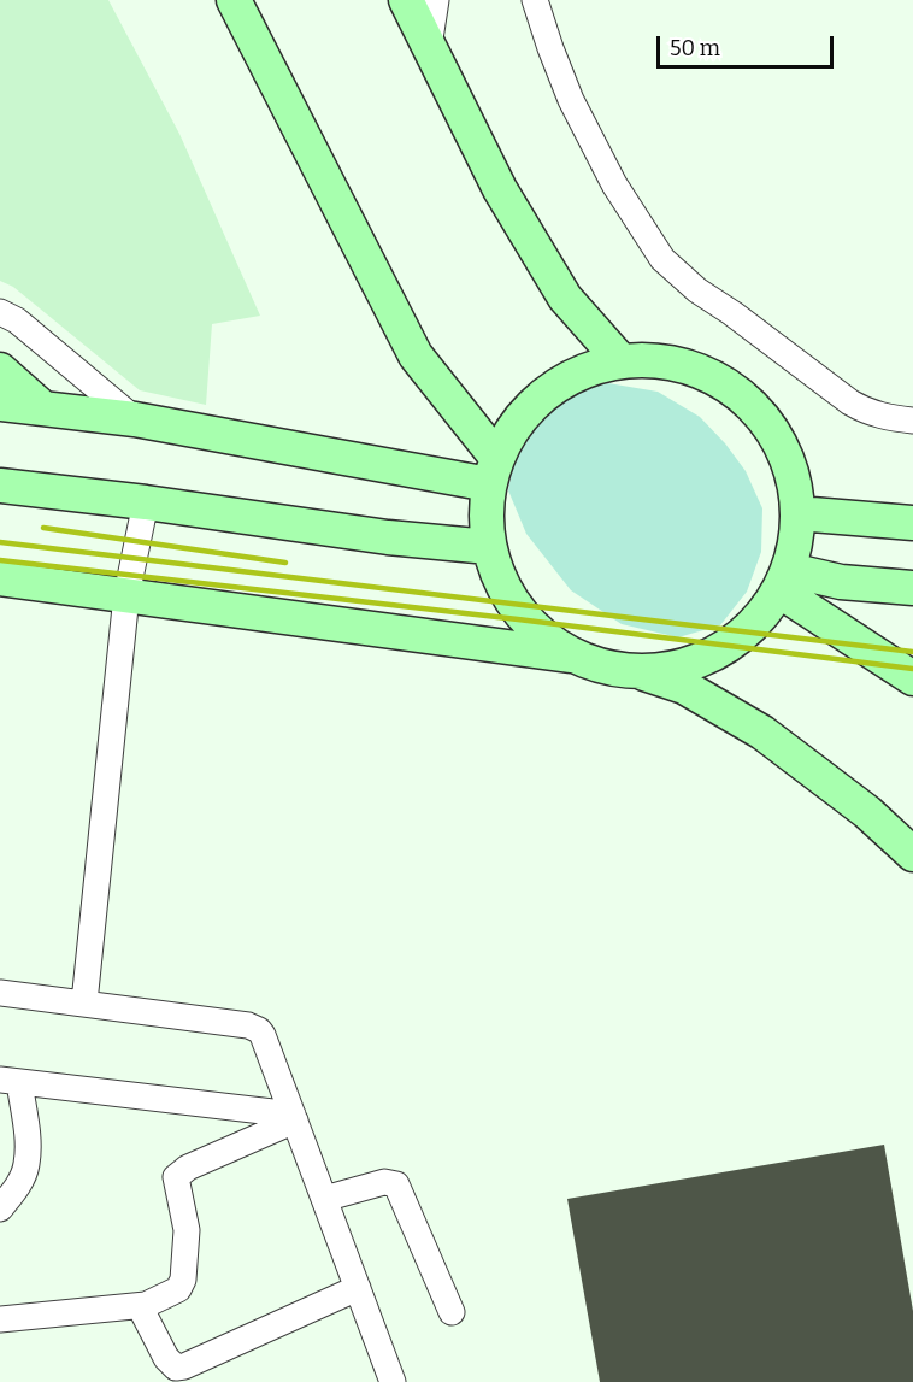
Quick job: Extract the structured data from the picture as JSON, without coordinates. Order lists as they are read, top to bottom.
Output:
{
  "scale_bar": "50 m"
}
